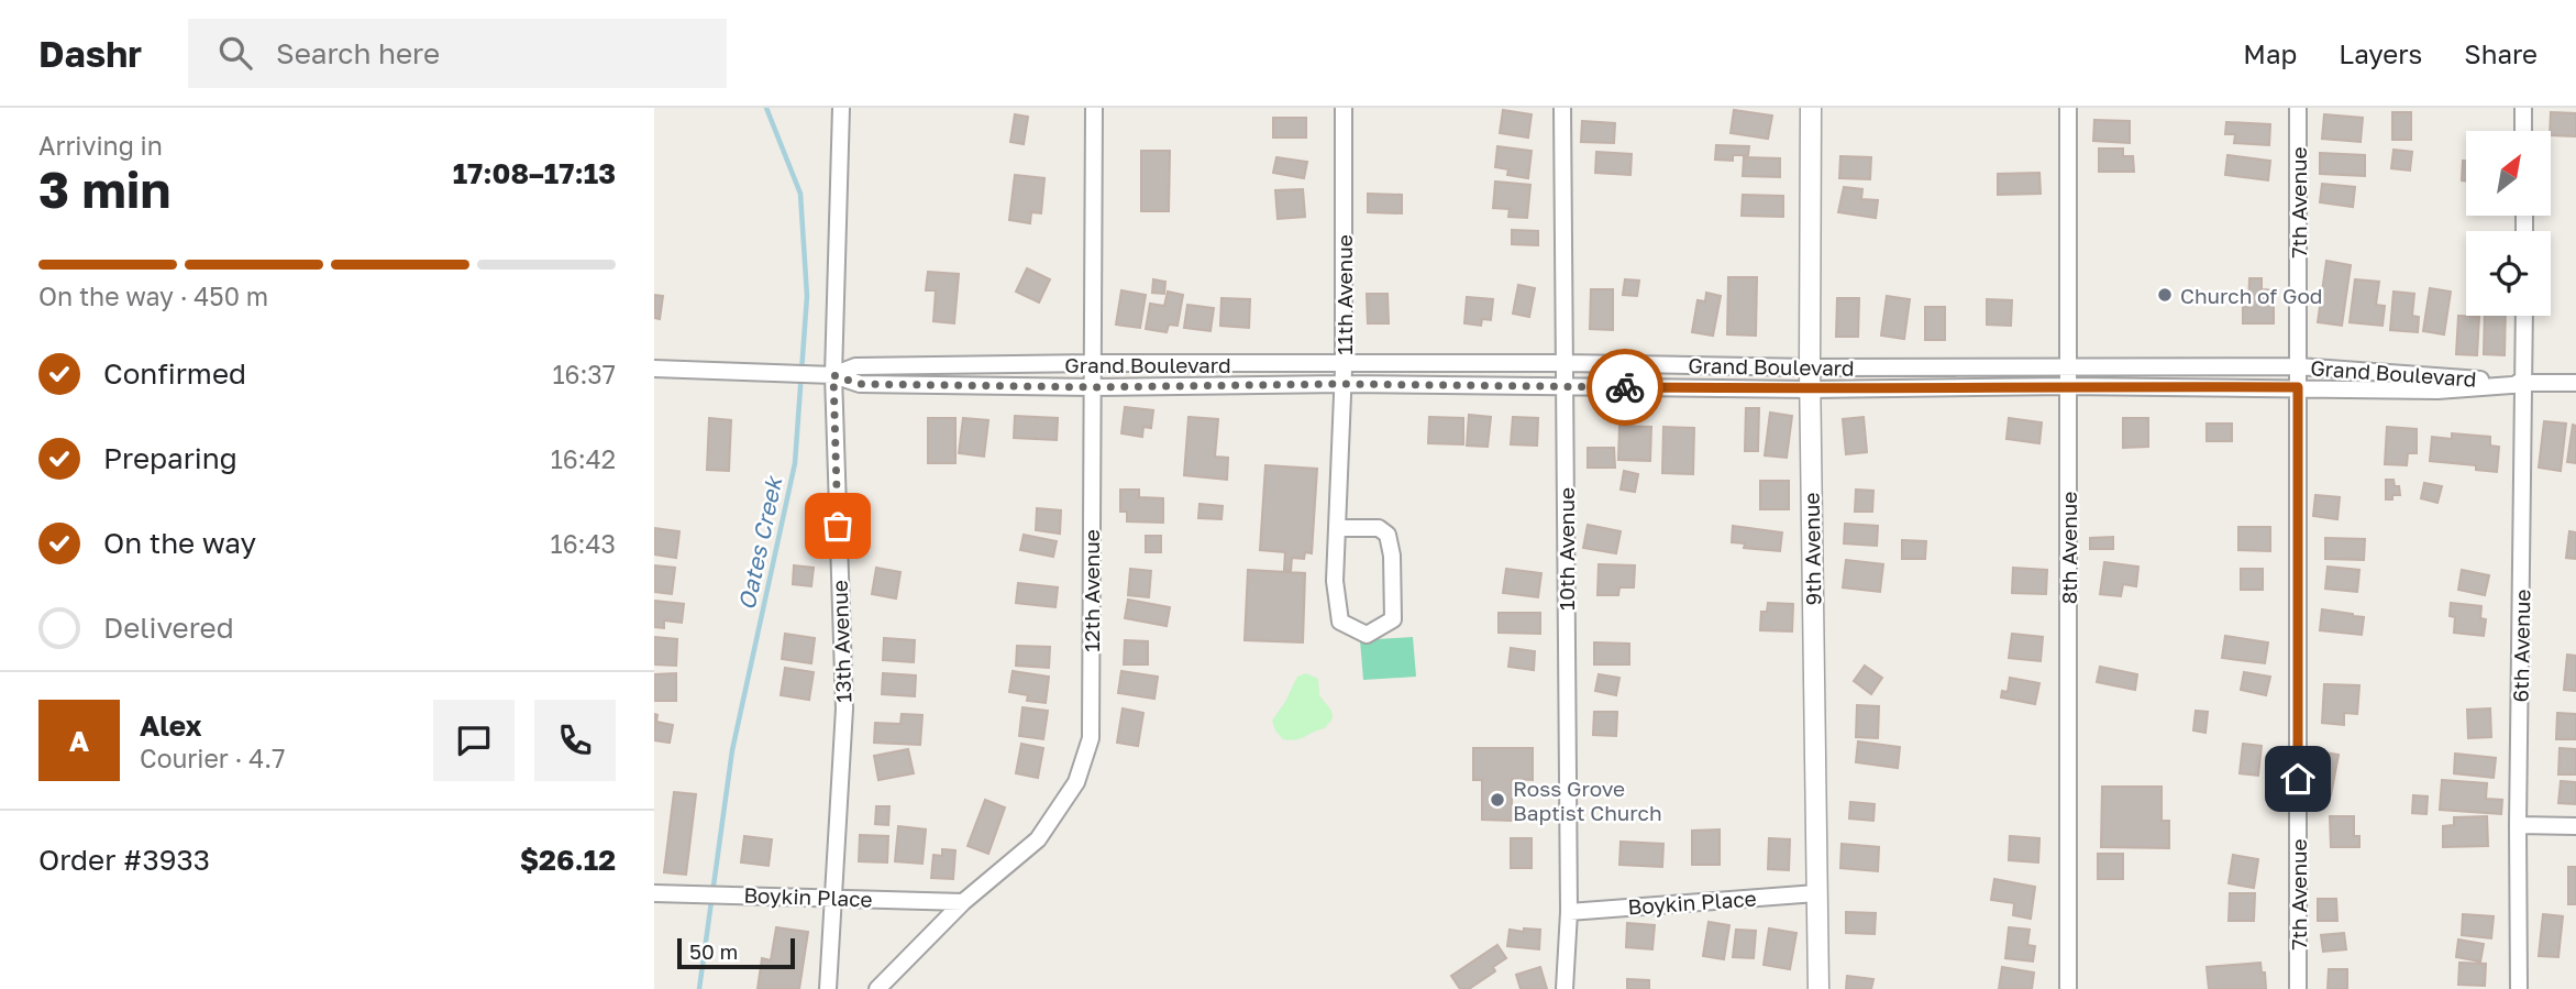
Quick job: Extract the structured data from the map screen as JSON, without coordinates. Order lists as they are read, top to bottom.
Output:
{
  "streets": {
    "street": [
      "7th Avenue",
      "11th Avenue",
      "Grand Boulevard",
      "8th Avenue",
      "10th Avenue",
      "9th Avenue",
      "12th Avenue",
      "13th Avenue",
      "6th Avenue",
      "Boykin Place"
    ]
  },
  "crossings": [
    ["7th Avenue", "Grand Boulevard"],
    ["11th Avenue", "Grand Boulevard"],
    ["Grand Boulevard", "8th Avenue"],
    ["Grand Boulevard", "10th Avenue"],
    ["Grand Boulevard", "9th Avenue"],
    ["Grand Boulevard", "12th Avenue"],
    ["Grand Boulevard", "13th Avenue"],
    ["Grand Boulevard", "6th Avenue"],
    ["10th Avenue", "Boykin Place"],
    ["9th Avenue", "Boykin Place"],
    ["12th Avenue", "Boykin Place"],
    ["13th Avenue", "Boykin Place"]
  ],
  "water": ["Oates Creek"],
  "places": ["Church of God", "Ross Grove Baptist Church"],
  "scale_bar": "50 m",
  "north": "top right",
  "page": {
    "header": "Dashr",
    "search": "Search here",
    "nav": ["Map", "Layers", "Share"],
    "heading": ["3 min", "Arriving in", "17:08–17:13"],
    "panel": [
      "Alex",
      "Courier · 4.7",
      "Order #3933",
      "$26.12"
    ],
    "bar": "On the way · 450 m",
    "list": [
      ["Confirmed", "16:37"],
      ["Preparing", "16:42"],
      ["On the way", "16:43"],
      "Delivered"
    ],
    "round": "A",
    "scale": "50 m"
  }
}
